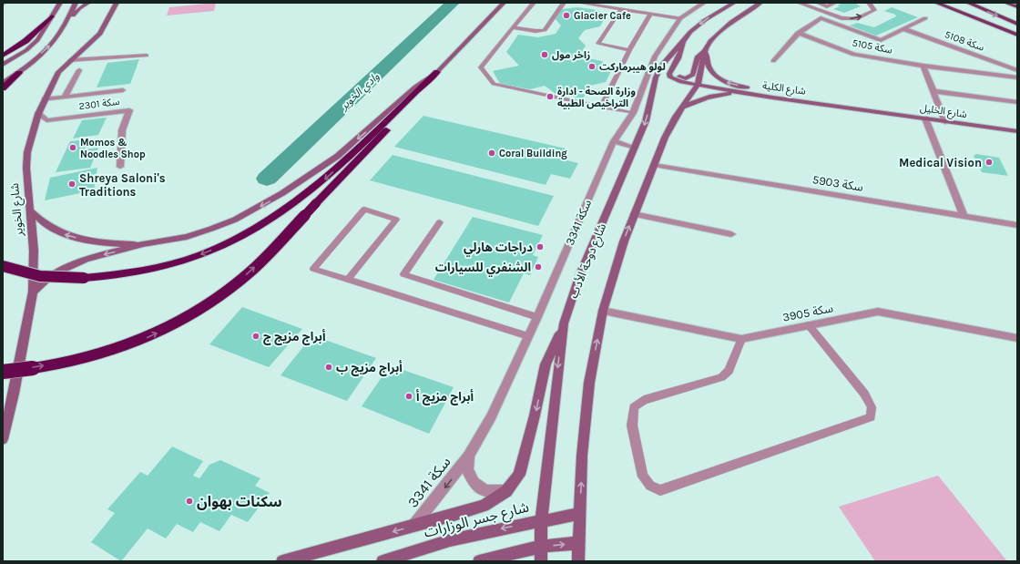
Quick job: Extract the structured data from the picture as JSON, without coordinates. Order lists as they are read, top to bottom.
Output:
{
  "streets": {
    "main road": [
      "شارع الكلية",
      "شارع الخليل",
      "شارع الخوير",
      "شارع دوحة الأدب",
      "شارع جسر الوزارات"
    ],
    "street": [
      "سكة 5108",
      "سكة 5105",
      "سكة 2301",
      "سكة 5903",
      "سكة 3341",
      "سكة 3905"
    ]
  },
  "crossings": [
    ["شارع الكلية", "شارع الخليل"],
    ["سكة 2301", "شارع الخوير"],
    ["شارع دوحة الأدب", "شارع جسر الوزارات"]
  ],
  "water": ["وادي الخوير"],
  "places": [
    "Glacier Cafe",
    "زاخر مول",
    "لولو هيبرماركت",
    "وزارة الصحة - ادارة التراخيص الطبية",
    "Momos & Noodles Shop",
    "Coral Building",
    "Medical Vision",
    "Shreya Saloni's Traditions",
    "دراجات هارلي",
    "الشنفري للسيارات",
    "أبراج مزيج ج",
    "أبراج مزيج ب",
    "أبراج مزيج أ",
    "سكنات بهوان"
  ]
}
